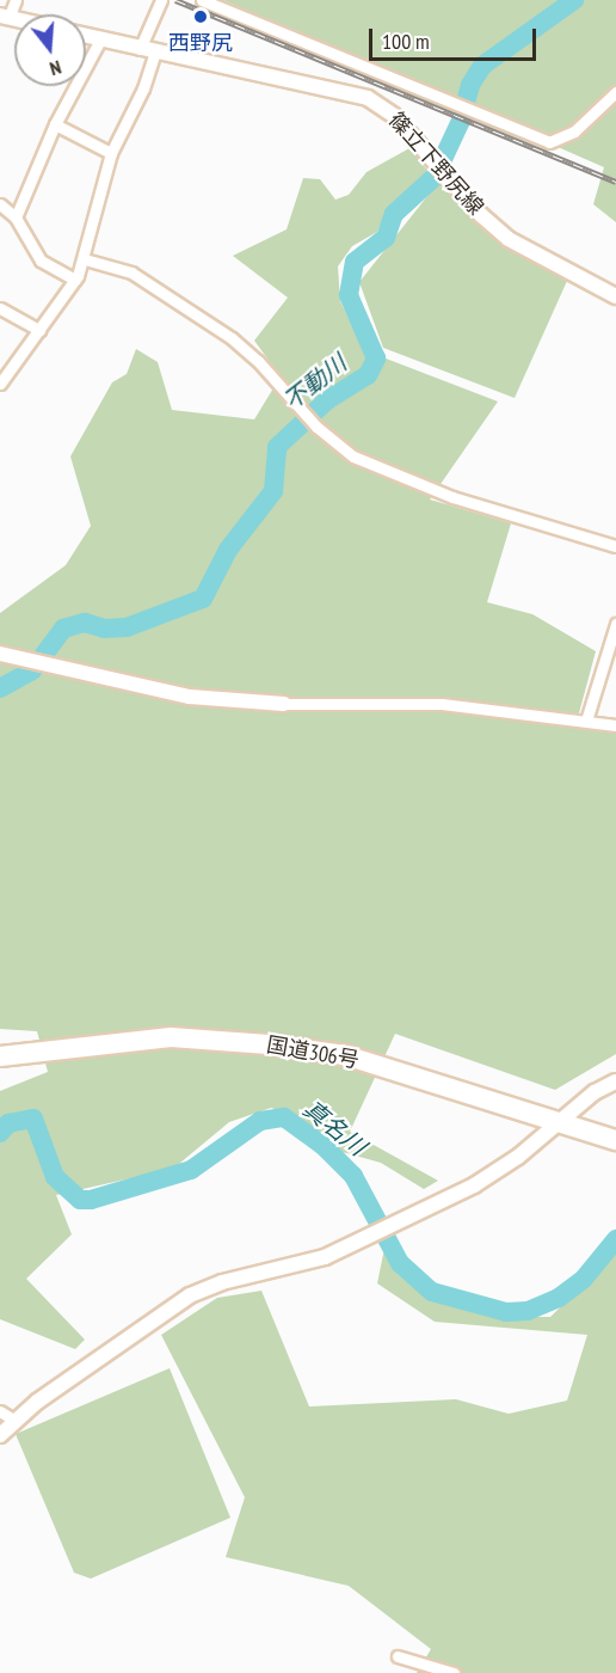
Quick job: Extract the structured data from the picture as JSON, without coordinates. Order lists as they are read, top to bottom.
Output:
{
  "streets": {
    "highway": ["国道306号"],
    "street": ["篠立下野尻線"]
  },
  "water": ["不動川", "真名川"],
  "places": ["西野尻"],
  "scale_bar": "100 m",
  "north": "bottom"
}
